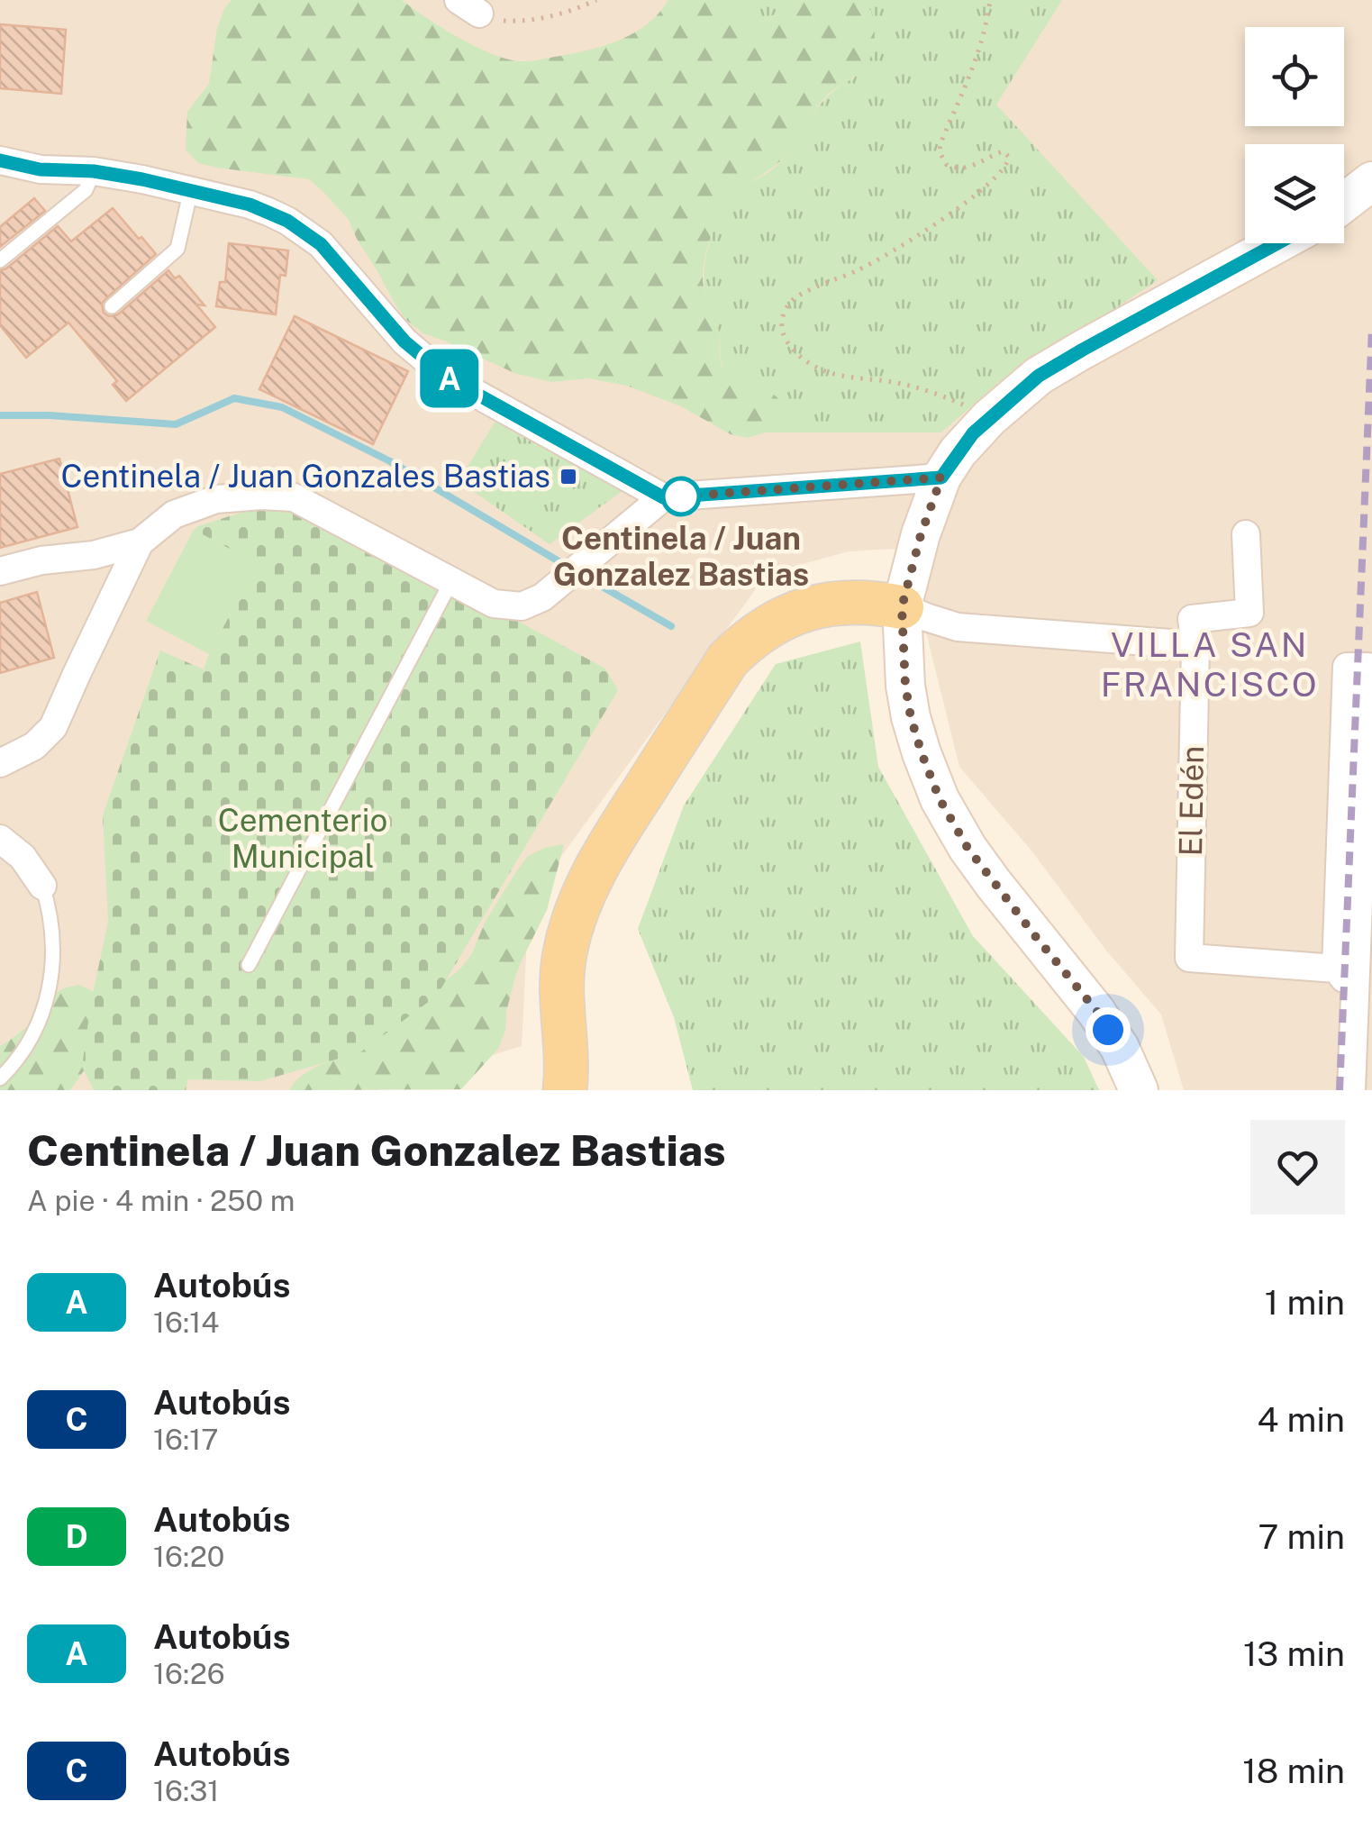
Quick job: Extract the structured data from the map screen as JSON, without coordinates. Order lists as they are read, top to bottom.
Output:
{
  "streets": {
    "street": ["El Edén"]
  },
  "districts": ["VILLA SAN FRANCISCO"],
  "parks": ["Cementerio Municipal"],
  "places": {
    "transit": ["Centinela / Juan Gonzales Bastias"],
    "other": ["Centinela / Juan Gonzalez Bastias"]
  },
  "lines": ["bus line A"],
  "page": {
    "on_map": "A",
    "heading": ["Centinela / Juan Gonzalez Bastias", "A pie · 4 min · 250 m"],
    "list": [
      {
        "mark": "A",
        "name": "Autobús",
        "note": "16:14",
        "value": "1 min"
      },
      {
        "mark": "C",
        "name": "Autobús",
        "note": "16:17",
        "value": "4 min"
      },
      {
        "mark": "D",
        "name": "Autobús",
        "note": "16:20",
        "value": "7 min"
      },
      {
        "mark": "A",
        "name": "Autobús",
        "note": "16:26",
        "value": "13 min"
      },
      {
        "mark": "C",
        "name": "Autobús",
        "note": "16:31",
        "value": "18 min"
      }
    ]
  }
}
